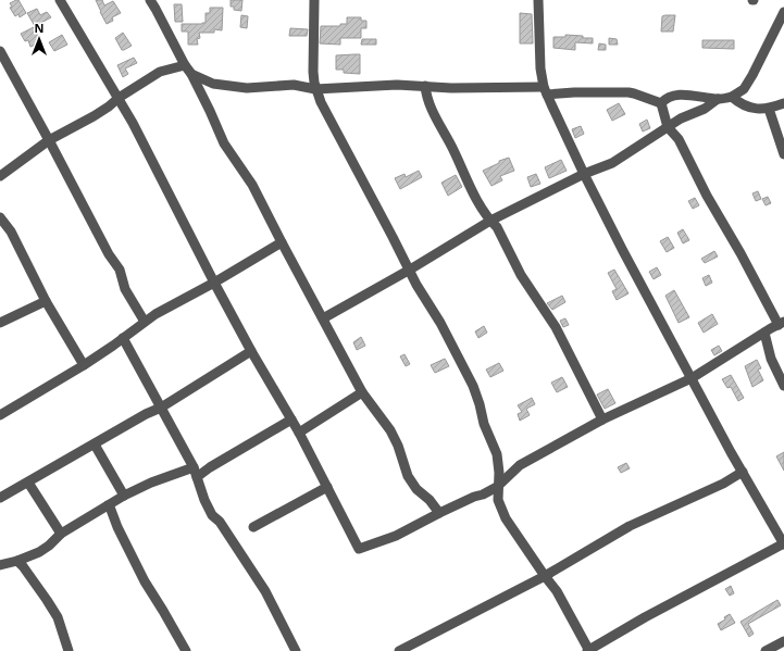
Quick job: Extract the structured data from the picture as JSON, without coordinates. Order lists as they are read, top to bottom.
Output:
{
  "north": "top"
}
